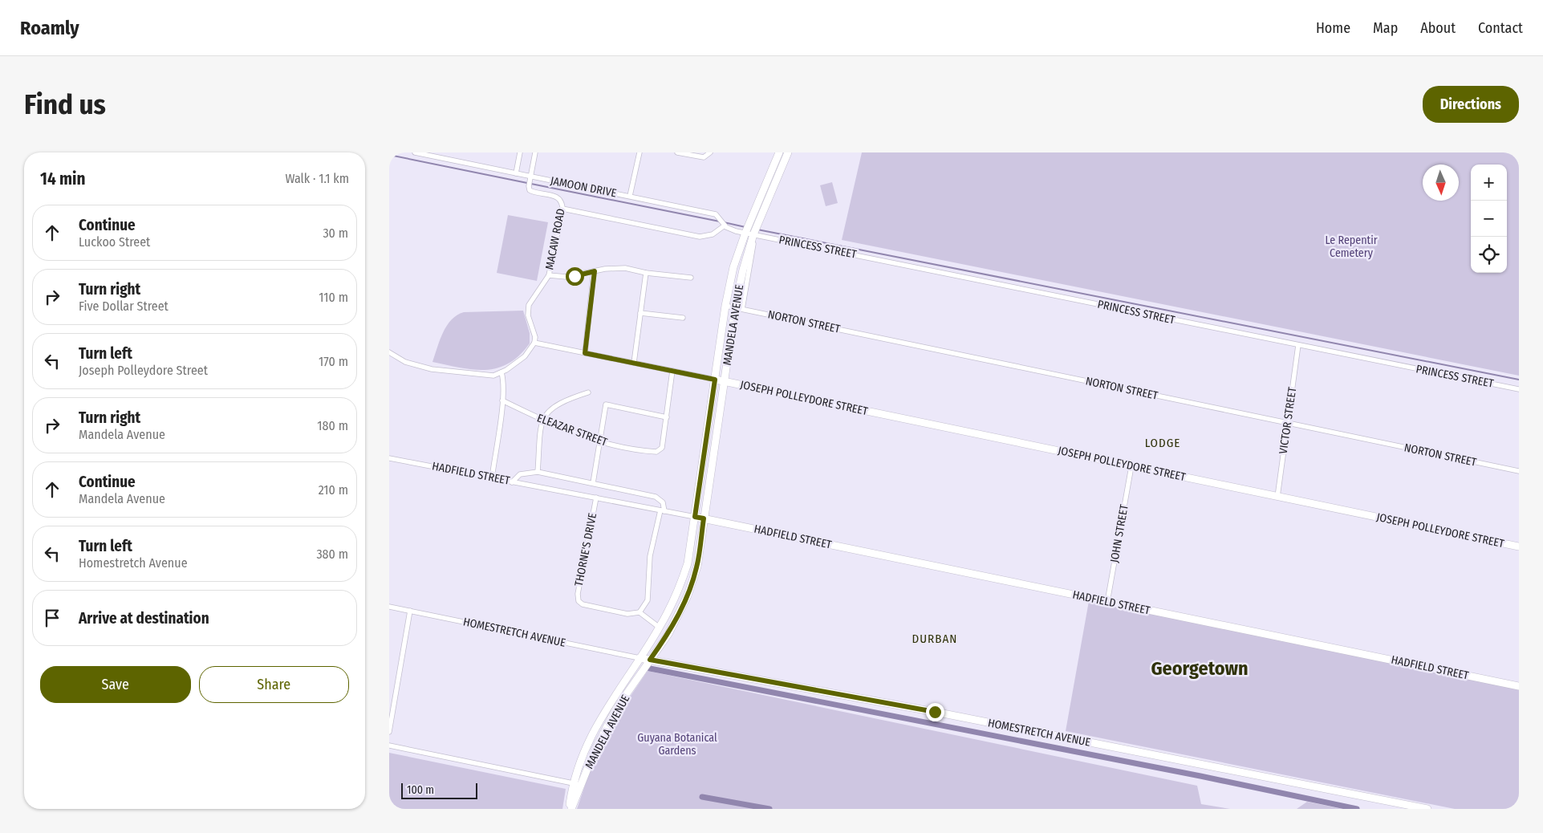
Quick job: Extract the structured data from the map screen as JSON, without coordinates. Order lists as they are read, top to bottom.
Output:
{
  "streets": {
    "main road": [
      "MANDELA AVENUE",
      "JOSEPH POLLEYDORE STREET",
      "HADFIELD STREET",
      "HOMESTRETCH AVENUE"
    ],
    "street": [
      "JAMOON DRIVE",
      "MACAW ROAD",
      "PRINCESS STREET",
      "NORTON STREET",
      "VICTOR STREET",
      "ELEAZAR STREET",
      "JOHN STREET",
      "THORNE'S DRIVE"
    ]
  },
  "crossings": [
    ["JAMOON DRIVE", "MACAW ROAD"],
    ["PRINCESS STREET", "MANDELA AVENUE"],
    ["PRINCESS STREET", "VICTOR STREET"],
    ["NORTON STREET", "MANDELA AVENUE"],
    ["NORTON STREET", "VICTOR STREET"],
    ["MANDELA AVENUE", "JOSEPH POLLEYDORE STREET"],
    ["MANDELA AVENUE", "HADFIELD STREET"],
    ["MANDELA AVENUE", "HOMESTRETCH AVENUE"],
    ["JOSEPH POLLEYDORE STREET", "VICTOR STREET"],
    ["JOSEPH POLLEYDORE STREET", "JOHN STREET"],
    ["HADFIELD STREET", "JOHN STREET"],
    ["HADFIELD STREET", "THORNE'S DRIVE"]
  ],
  "districts": ["LODGE", "DURBAN", "Georgetown"],
  "parks": ["Le Repentir Cemetery", "Guyana Botanical Gardens"],
  "scale_bar": "100 m",
  "north": "bottom",
  "page": {
    "header": "Roamly",
    "nav": [
      "Home",
      "Map",
      "About",
      "Contact"
    ],
    "buttons": [
      "Directions",
      ["Save", "Share"]
    ],
    "title": "Find us",
    "heading": ["14 min", "Walk · 1.1 km"],
    "map_buttons": ["+", "−"],
    "list": [
      ["Continue", "Luckoo Street", "30 m"],
      ["Turn right", "Five Dollar Street", "110 m"],
      ["Turn left", "Joseph Polleydore Street", "170 m"],
      ["Turn right", "Mandela Avenue", "180 m"],
      ["Continue", "Mandela Avenue", "210 m"],
      ["Turn left", "Homestretch Avenue", "380 m"],
      "Arrive at destination"
    ],
    "scale": "100 m"
  }
}
